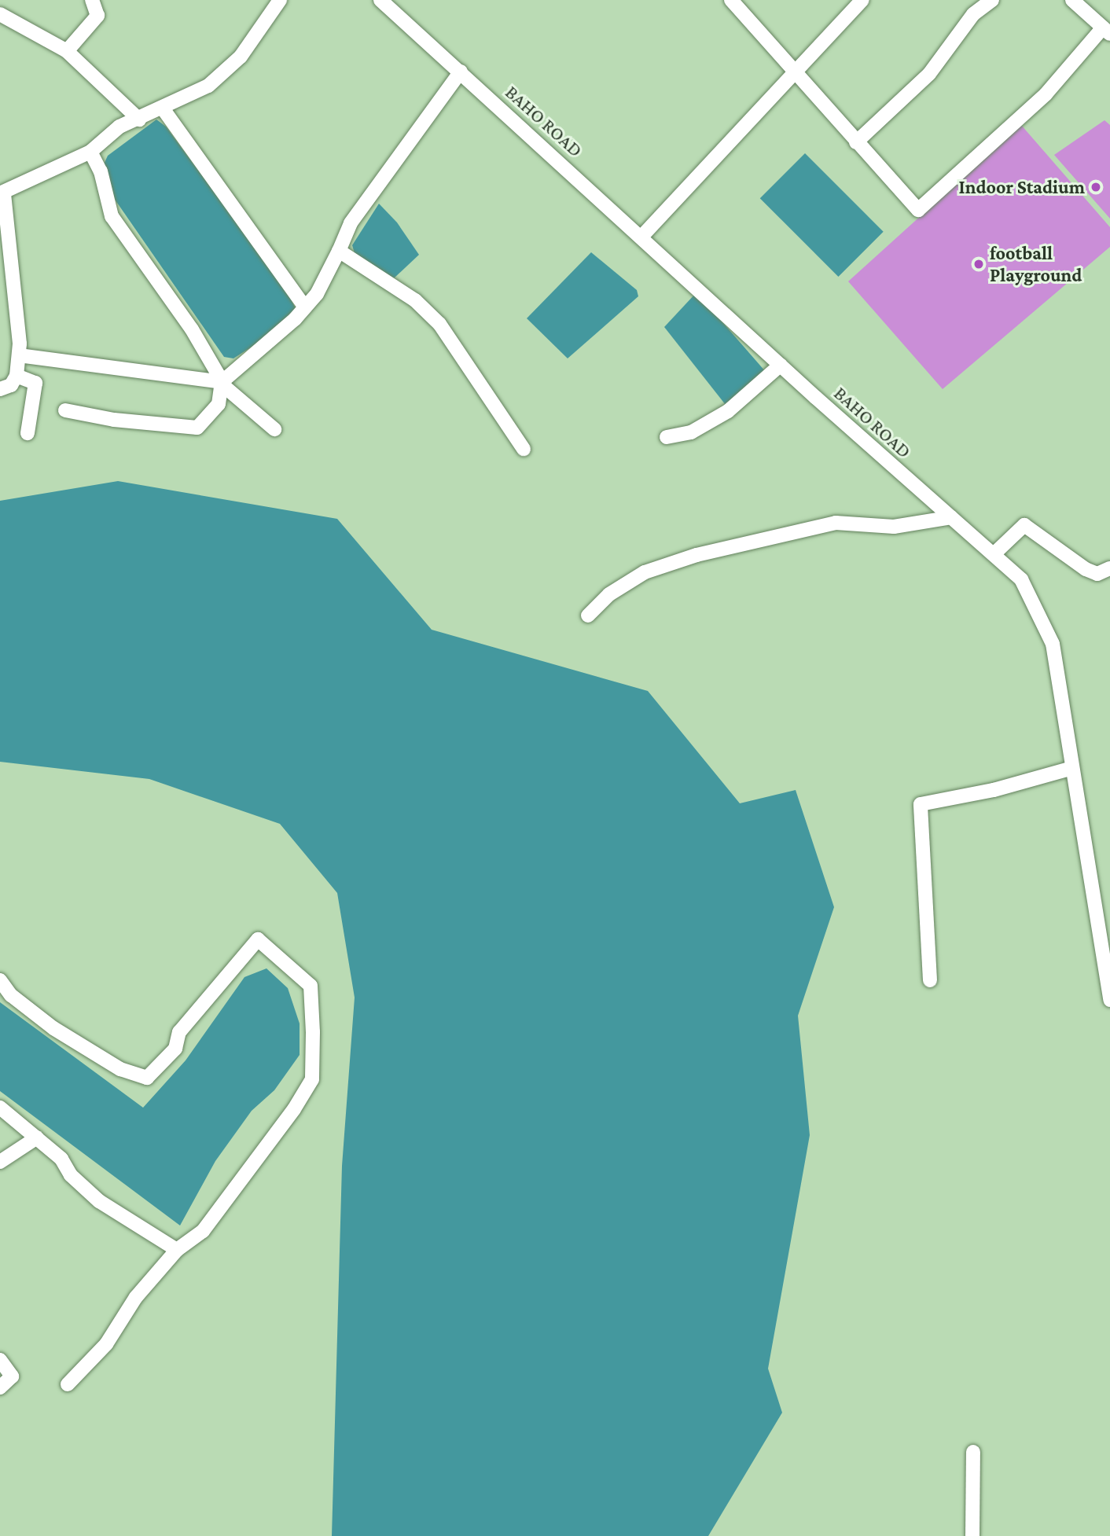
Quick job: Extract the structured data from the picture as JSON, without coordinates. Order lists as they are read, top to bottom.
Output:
{
  "streets": {
    "street": ["BAHO ROAD"]
  },
  "places": ["Indoor Stadium", "football Playground"]
}
